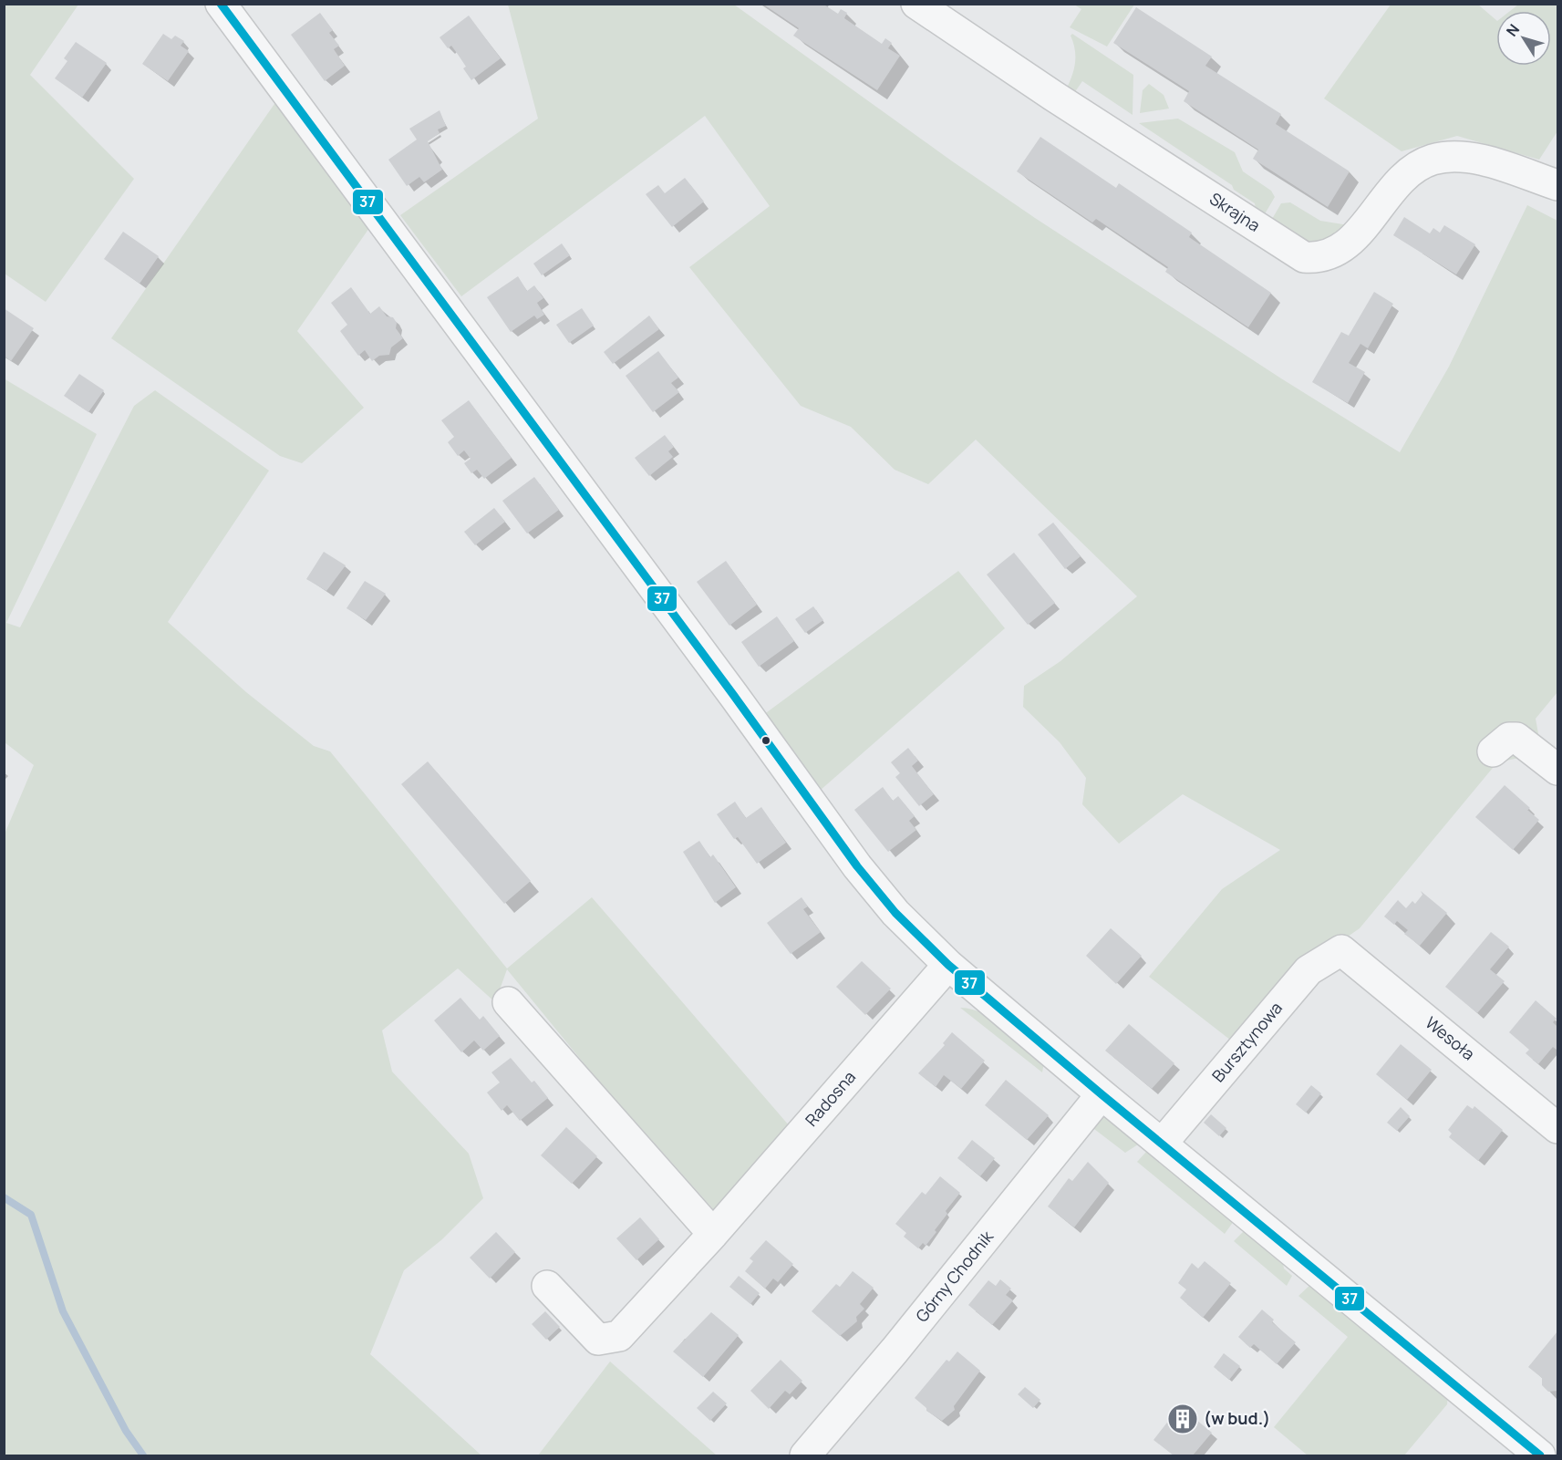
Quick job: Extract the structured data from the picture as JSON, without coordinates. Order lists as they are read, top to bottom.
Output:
{
  "streets": {
    "street": [
      "Skrajna",
      "Wesoła",
      "Bursztynowa",
      "Radosna",
      "Górny Chodnik"
    ]
  },
  "crossings": [
    ["Wesoła", "Bursztynowa"]
  ],
  "places": {
    "building": ["(w bud.)"]
  },
  "lines": ["transit line 37"],
  "north": "top left"
}
